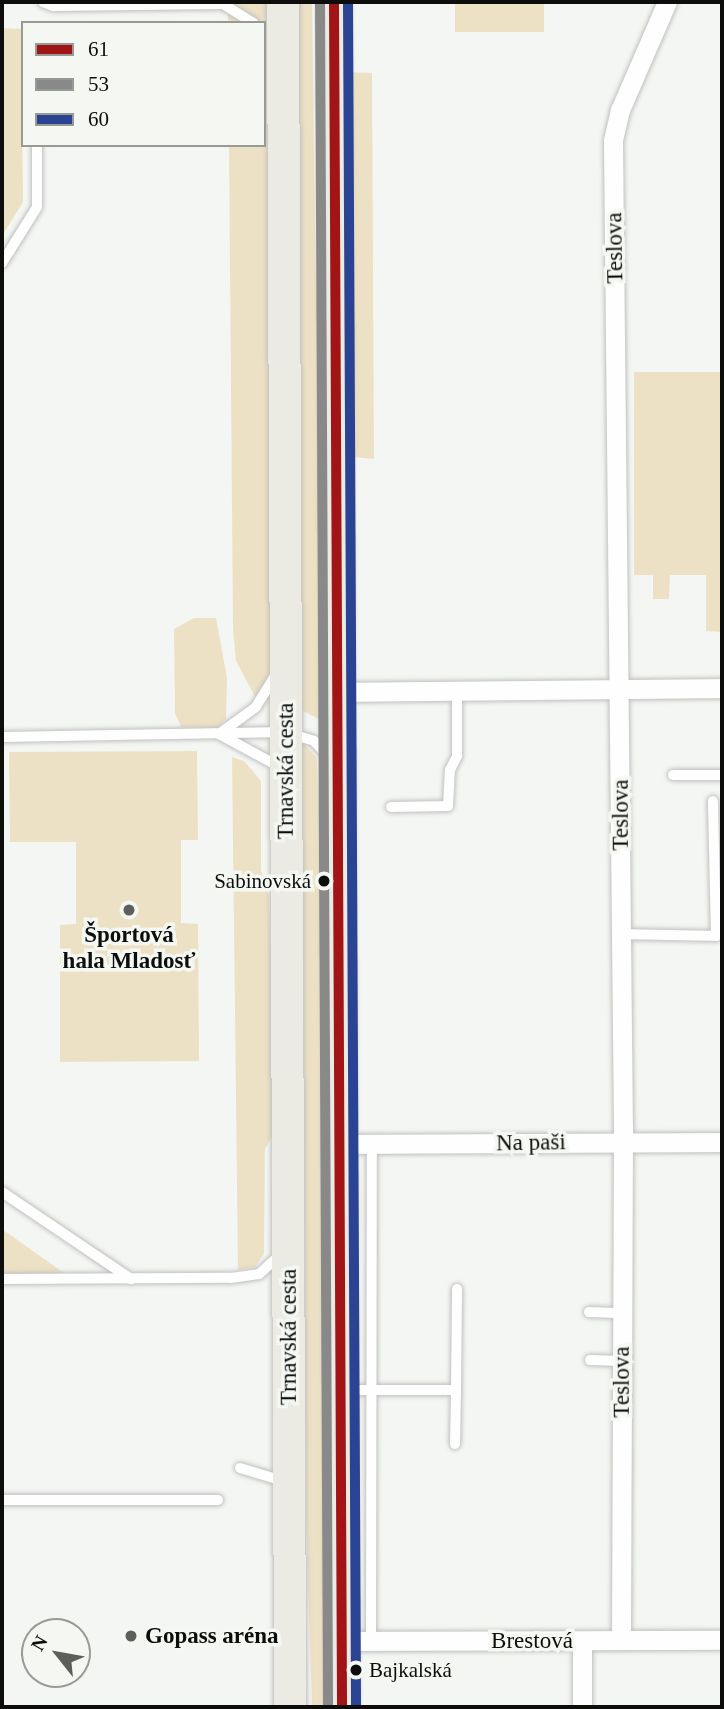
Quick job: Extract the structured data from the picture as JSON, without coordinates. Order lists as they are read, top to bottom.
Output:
{
  "streets": {
    "main road": ["Trnavská cesta"],
    "street": ["Teslova", "Na paši", "Brestová"]
  },
  "crossings": [
    ["Teslova", "Na paši"],
    ["Teslova", "Brestová"]
  ],
  "places": [
    "Sabinovská",
    "Športová hala Mladosť",
    "Gopass aréna",
    "Bajkalská"
  ],
  "lines": ["transit line 61", "transit line 53", "transit line 60"],
  "legend": ["61", "53", "60"],
  "north": "top left"
}
